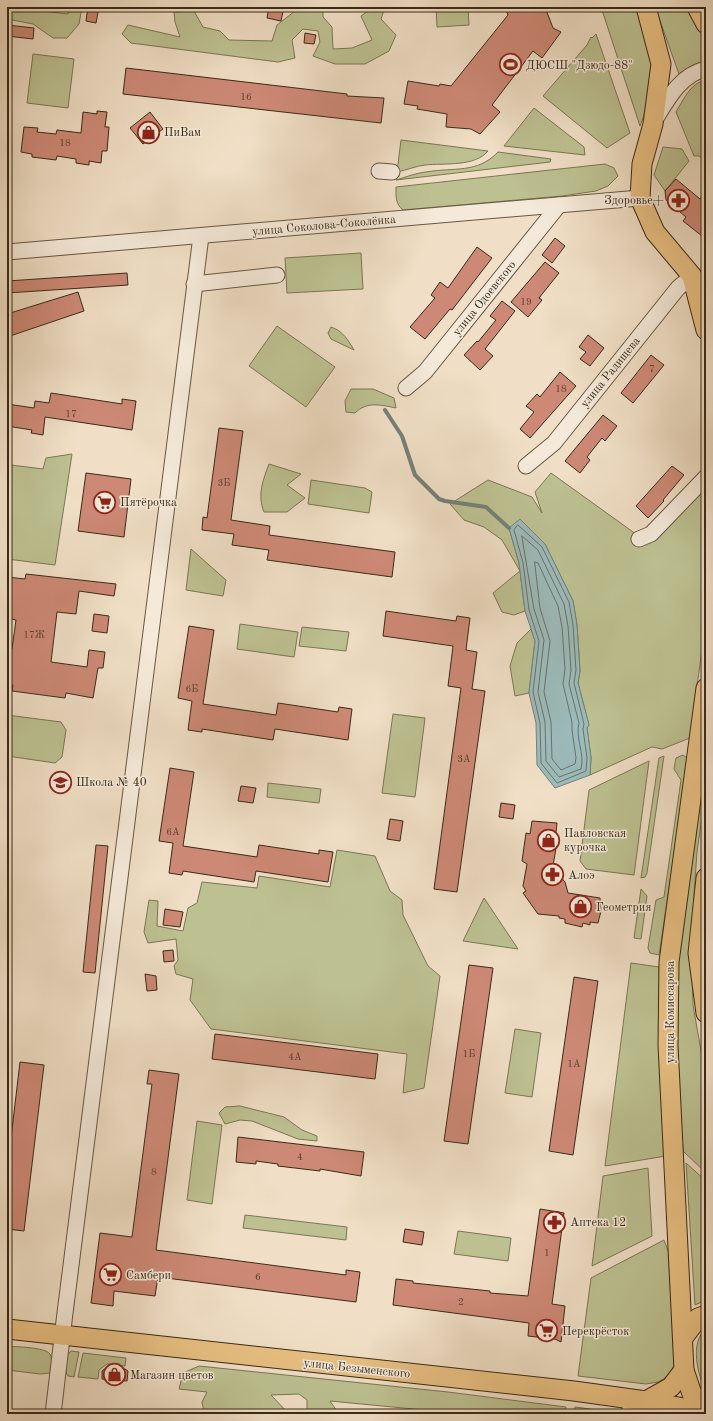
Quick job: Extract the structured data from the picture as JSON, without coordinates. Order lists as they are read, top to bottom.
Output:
{
  "streets": {
    "main road": ["улица Комиссарова", "улица Безыменского"],
    "street": ["улица Соколова-Соколёнка", "улица Одоевского", "улица Радищева"]
  },
  "crossings": [
    ["улица Соколова-Соколёнка", "улица Одоевского"]
  ],
  "places": {
    "sports": ["ДЮСШ \"Дзюдо-88\""],
    "shop": [
      "ПиВам",
      "Павловская курочка",
      "Геометрия",
      "Магазин цветов"
    ],
    "pharmacy": ["Здоровье+", "Алоэ", "Аптека 12"],
    "supermarket": ["Пятёрочка", "Самбери", "Перекрёсток"],
    "school or university": ["Школа № 40"]
  },
  "house_numbers": [
    "16",
    "18",
    "19",
    "7",
    "18",
    "17",
    "3Б",
    "17Ж",
    "6Б",
    "3А",
    "6А",
    "1Б",
    "4А",
    "1А",
    "4",
    "8",
    "1",
    "6",
    "2"
  ]
}
